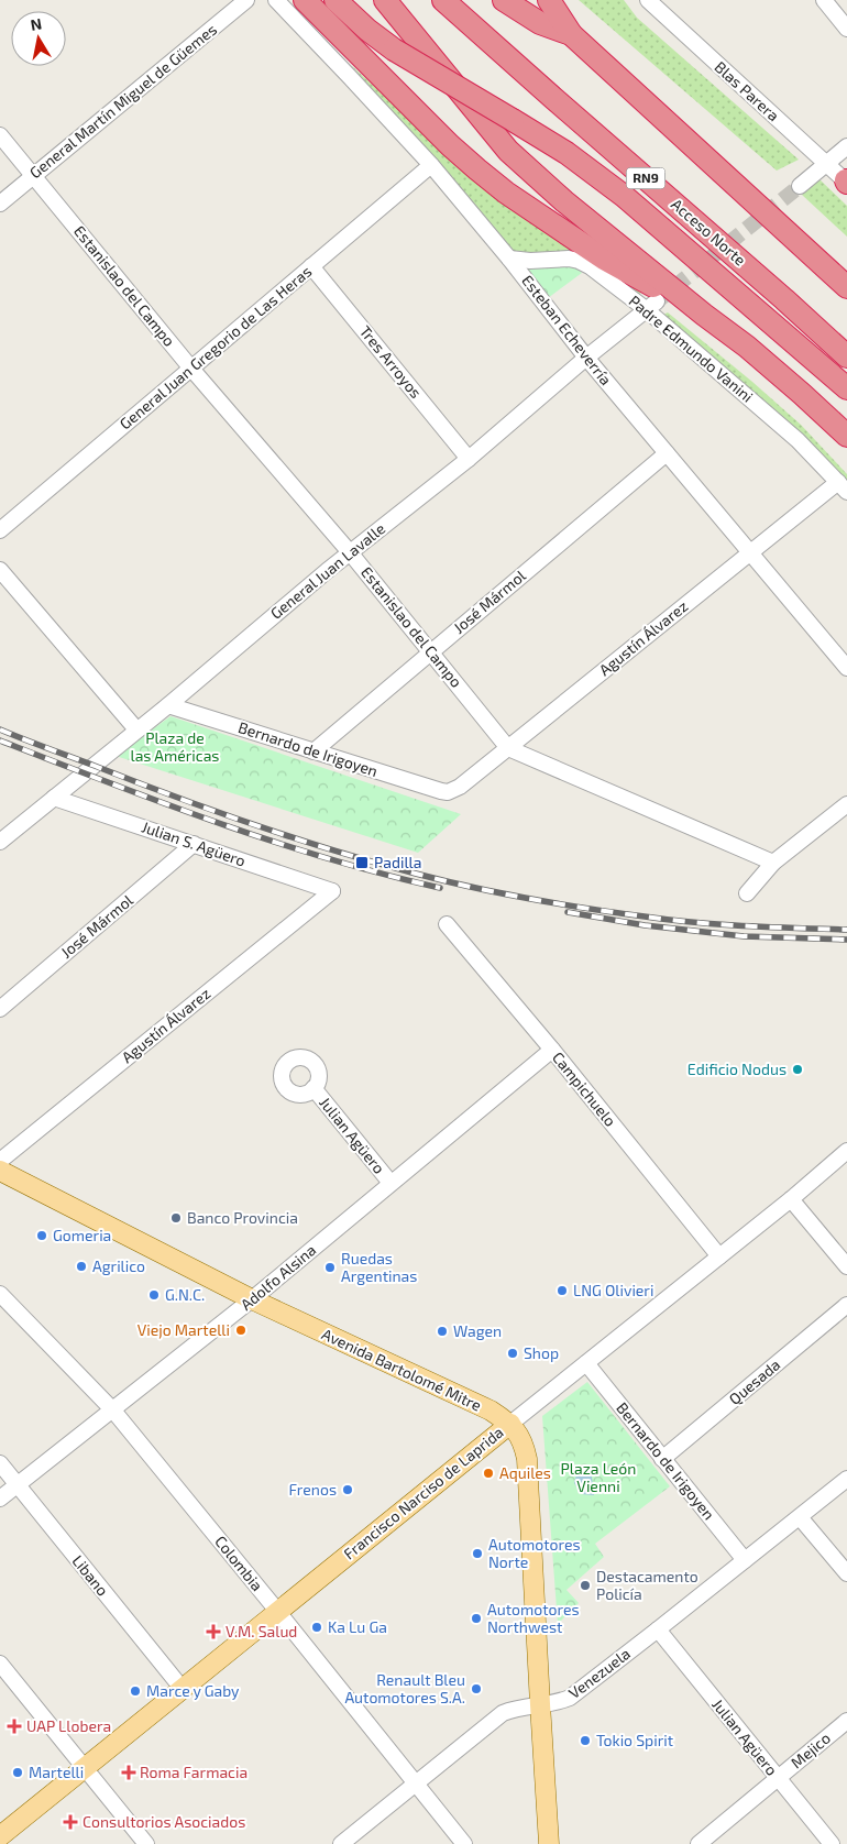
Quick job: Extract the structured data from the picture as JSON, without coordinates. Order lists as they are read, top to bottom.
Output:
{
  "streets": {
    "highway": ["RN9", "Acceso Norte"],
    "main road": ["Avenida Bartolomé Mitre", "Francisco Narciso de Laprida"],
    "street": [
      "Blas Parera",
      "General Martín Miguel de Güemes",
      "Estanislao del Campo",
      "Esteban Echeverría",
      "General Juan Gregorio de Las Heras",
      "Padre Edmundo Vanini",
      "Tres Arroyos",
      "General Juan Lavalle",
      "José Mármol",
      "Agustín Álvarez",
      "Bernardo de Irigoyen",
      "Julian S. Agüero",
      "Campichuelo",
      "Julian Agüero",
      "Adolfo Alsina",
      "Quesada",
      "Colombia",
      "Libano",
      "Venezuela",
      "Mejico"
    ]
  },
  "crossings": [
    ["General Martín Miguel de Güemes", "Estanislao del Campo"],
    ["Estanislao del Campo", "General Juan Gregorio de Las Heras"],
    ["Estanislao del Campo", "General Juan Lavalle"],
    ["Estanislao del Campo", "José Mármol"],
    ["Estanislao del Campo", "Agustín Álvarez"],
    ["Esteban Echeverría", "General Juan Gregorio de Las Heras"],
    ["Esteban Echeverría", "Padre Edmundo Vanini"],
    ["Esteban Echeverría", "General Juan Lavalle"],
    ["Esteban Echeverría", "José Mármol"],
    ["Esteban Echeverría", "Agustín Álvarez"],
    ["General Juan Gregorio de Las Heras", "Tres Arroyos"],
    ["Padre Edmundo Vanini", "General Juan Lavalle"],
    ["Padre Edmundo Vanini", "Agustín Álvarez"],
    ["Tres Arroyos", "General Juan Lavalle"],
    ["General Juan Lavalle", "Bernardo de Irigoyen"],
    ["General Juan Lavalle", "Julian S. Agüero"],
    ["José Mármol", "Bernardo de Irigoyen"],
    ["José Mármol", "Julian S. Agüero"],
    ["Agustín Álvarez", "Bernardo de Irigoyen"],
    ["Agustín Álvarez", "Julian S. Agüero"],
    ["Bernardo de Irigoyen", "Quesada"],
    ["Bernardo de Irigoyen", "Francisco Narciso de Laprida"],
    ["Bernardo de Irigoyen", "Venezuela"],
    ["Campichuelo", "Adolfo Alsina"],
    ["Campichuelo", "Francisco Narciso de Laprida"],
    ["Julian Agüero", "Adolfo Alsina"],
    ["Julian Agüero", "Venezuela"],
    ["Julian Agüero", "Mejico"],
    ["Adolfo Alsina", "Avenida Bartolomé Mitre"],
    ["Adolfo Alsina", "Colombia"],
    ["Adolfo Alsina", "Libano"],
    ["Avenida Bartolomé Mitre", "Francisco Narciso de Laprida"],
    ["Avenida Bartolomé Mitre", "Venezuela"],
    ["Francisco Narciso de Laprida", "Colombia"],
    ["Francisco Narciso de Laprida", "Libano"],
    ["Colombia", "Venezuela"]
  ],
  "parks": ["Plaza de las Américas", "Plaza León Vienni"],
  "places": {
    "transit": ["Padilla"],
    "other": [
      "Edificio Nodus",
      "Banco Provincia",
      "Gomeria",
      "Agrilico",
      "Ruedas Argentinas",
      "LNG Olivieri",
      "G.N.C.",
      "Viejo Martelli",
      "Wagen",
      "Shop",
      "Aquiles",
      "Frenos",
      "Automotores Norte",
      "Destacamento Policía",
      "Automotores Northwest",
      "Ka Lu Ga",
      "Renault Bleu Automotores S.A.",
      "Marce y Gaby",
      "Tokio Spirit",
      "Martelli"
    ],
    "health": [
      "V.M. Salud",
      "UAP Llobera",
      "Roma Farmacia",
      "Consultorios Asociados"
    ]
  },
  "north": "top"
}
